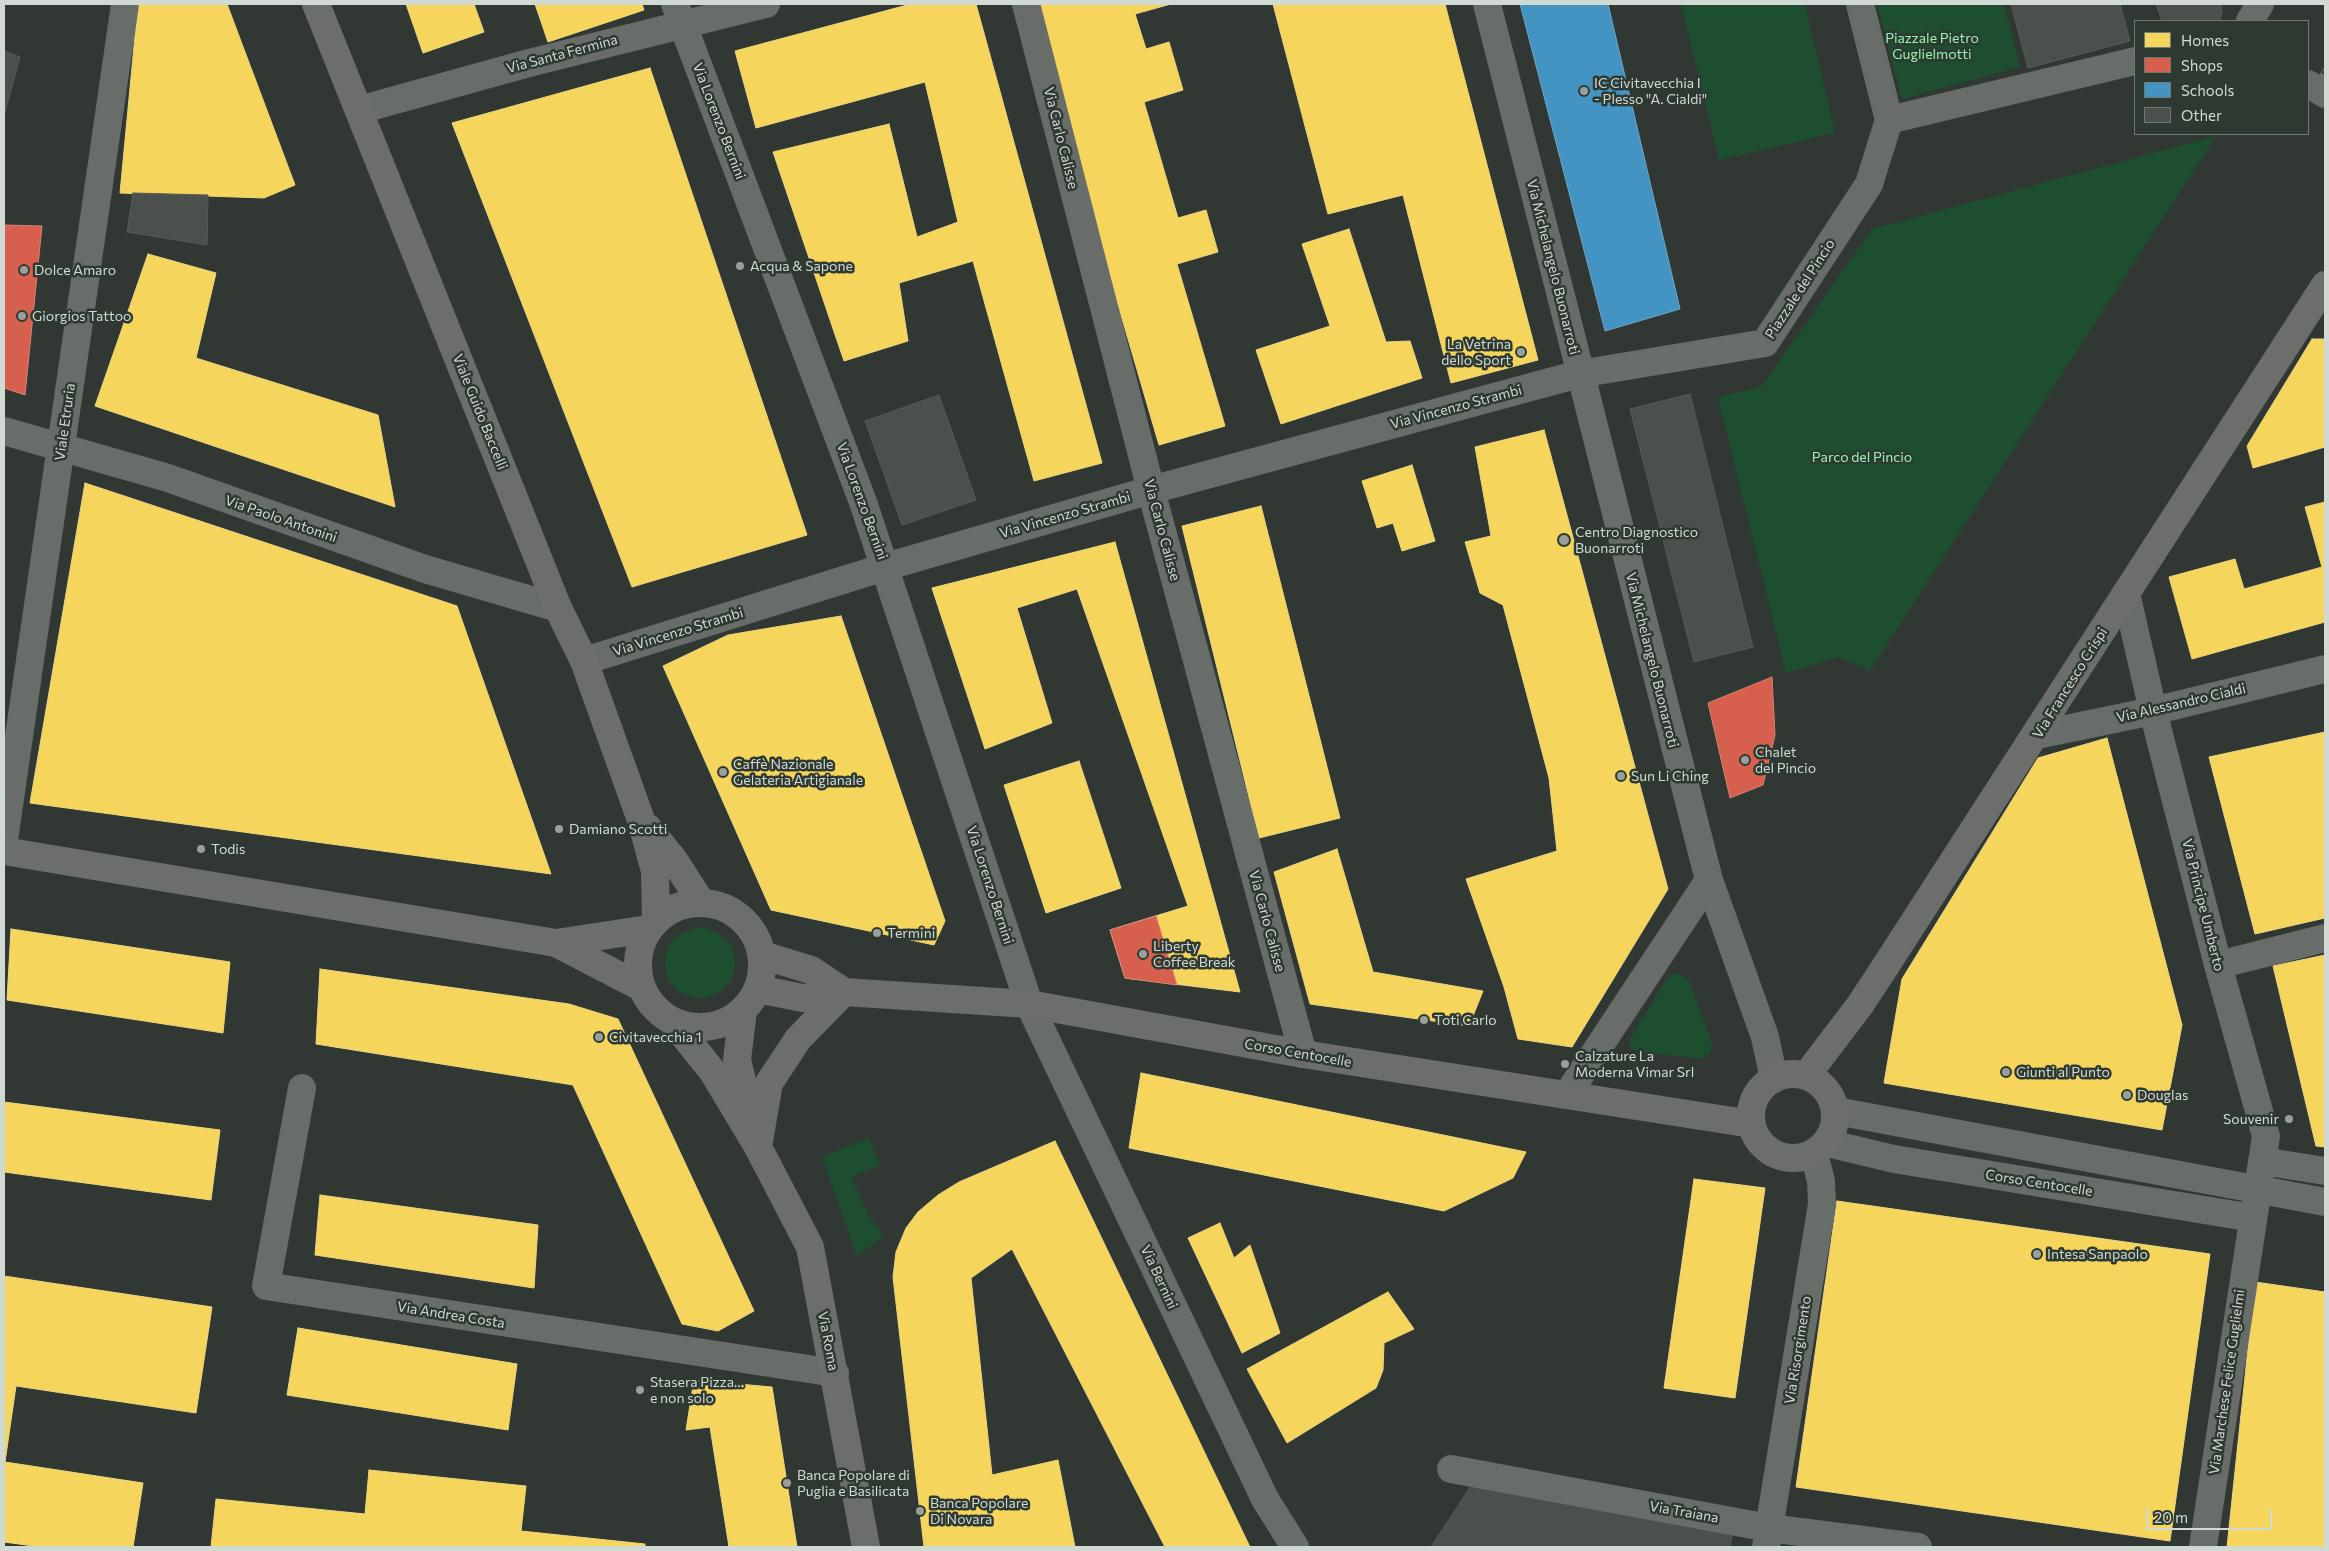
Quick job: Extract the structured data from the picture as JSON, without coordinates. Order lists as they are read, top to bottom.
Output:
{
  "streets": {
    "street": [
      "Via Santa Fermina",
      "Via Lorenzo Bernini",
      "Via Carlo Calisse",
      "Via Michelangelo Buonarroti",
      "Piazzale del Pincio",
      "Via Vincenzo Strambi",
      "Viale Guido Baccelli",
      "Viale Etruria",
      "Via Paolo Antonini",
      "Via Francesco Crispi",
      "Via Alessandro Cialdi",
      "Via Principe Umberto",
      "Corso Centocelle",
      "Via Bernini",
      "Via Andrea Costa",
      "Via Roma",
      "Via Risorgimento",
      "Via Marchese Felice Guglielmi",
      "Via Traiana"
    ]
  },
  "crossings": [
    ["Via Santa Fermina", "Via Lorenzo Bernini"],
    ["Via Santa Fermina", "Viale Guido Baccelli"],
    ["Via Lorenzo Bernini", "Via Vincenzo Strambi"],
    ["Via Lorenzo Bernini", "Corso Centocelle"],
    ["Via Lorenzo Bernini", "Via Bernini"],
    ["Via Carlo Calisse", "Via Vincenzo Strambi"],
    ["Via Carlo Calisse", "Corso Centocelle"],
    ["Via Michelangelo Buonarroti", "Piazzale del Pincio"],
    ["Via Michelangelo Buonarroti", "Via Vincenzo Strambi"],
    ["Via Michelangelo Buonarroti", "Via Francesco Crispi"],
    ["Via Michelangelo Buonarroti", "Corso Centocelle"],
    ["Via Michelangelo Buonarroti", "Via Risorgimento"],
    ["Piazzale del Pincio", "Via Vincenzo Strambi"],
    ["Via Vincenzo Strambi", "Viale Guido Baccelli"],
    ["Viale Guido Baccelli", "Via Paolo Antonini"],
    ["Viale Etruria", "Via Paolo Antonini"],
    ["Via Francesco Crispi", "Via Alessandro Cialdi"],
    ["Via Francesco Crispi", "Via Principe Umberto"],
    ["Via Francesco Crispi", "Corso Centocelle"],
    ["Via Francesco Crispi", "Via Risorgimento"],
    ["Via Alessandro Cialdi", "Via Principe Umberto"],
    ["Via Principe Umberto", "Corso Centocelle"],
    ["Via Principe Umberto", "Via Marchese Felice Guglielmi"],
    ["Corso Centocelle", "Via Bernini"],
    ["Corso Centocelle", "Via Risorgimento"],
    ["Corso Centocelle", "Via Marchese Felice Guglielmi"],
    ["Via Andrea Costa", "Via Roma"],
    ["Via Risorgimento", "Via Traiana"]
  ],
  "parks": ["Piazzale Pietro Guglielmotti", "Parco del Pincio"],
  "places": [
    "IC Civitavecchia I - Plesso \"A. Cialdi\"",
    "Acqua & Sapone",
    "Dolce Amaro",
    "Giorgios Tattoo",
    "La Vetrina dello Sport",
    "Centro Diagnostico Buonarroti",
    "Chalet del Pincio",
    "Caffè Nazionale Gelateria Artigianale",
    "Sun Li Ching",
    "Damiano Scotti",
    "Todis",
    "Termini",
    "Liberty Coffee Break",
    "Toti Carlo",
    "Civitavecchia 1",
    "Calzature La Moderna Vimar Srl",
    "Giunti al Punto",
    "Douglas",
    "Souvenir",
    "Intesa Sanpaolo",
    "Stasera Pizza... e non solo",
    "Banca Popolare di Puglia e Basilicata",
    "Banca Popolare Di Novara"
  ],
  "legend": [
    "Homes",
    "Shops",
    "Schools",
    "Other"
  ],
  "scale_bar": "20 m"
}
